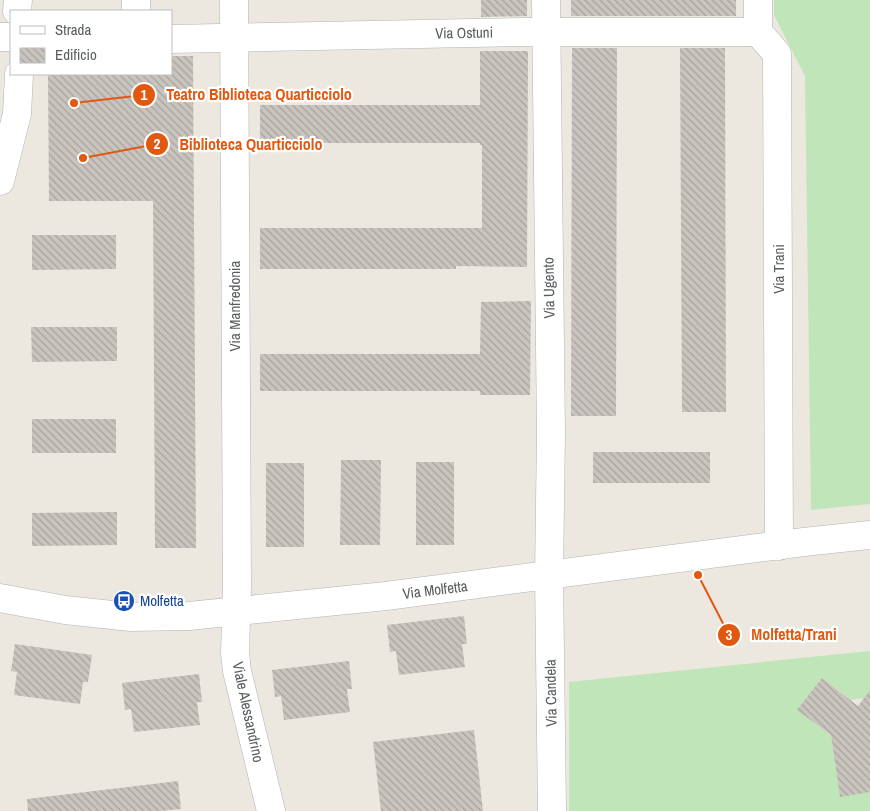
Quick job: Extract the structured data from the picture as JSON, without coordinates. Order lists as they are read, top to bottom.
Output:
{
  "streets": {
    "street": [
      "Via Ostuni",
      "Via Trani",
      "Via Ugento",
      "Via Manfredonia",
      "Via Molfetta",
      "Via Candela",
      "Viale Alessandrino"
    ]
  },
  "crossings": [
    ["Via Ostuni", "Via Trani"],
    ["Via Ostuni", "Via Ugento"],
    ["Via Ostuni", "Via Manfredonia"],
    ["Via Trani", "Via Molfetta"],
    ["Via Ugento", "Via Molfetta"],
    ["Via Ugento", "Via Candela"],
    ["Via Manfredonia", "Via Molfetta"],
    ["Via Manfredonia", "Viale Alessandrino"],
    ["Via Molfetta", "Via Candela"],
    ["Via Molfetta", "Viale Alessandrino"]
  ],
  "places": {
    "other": ["Teatro Biblioteca Quarticciolo", "Biblioteca Quarticciolo", "Molfetta/Trani"],
    "bus stop": ["Molfetta"]
  },
  "legend": ["Strada", "Edificio"]
}
